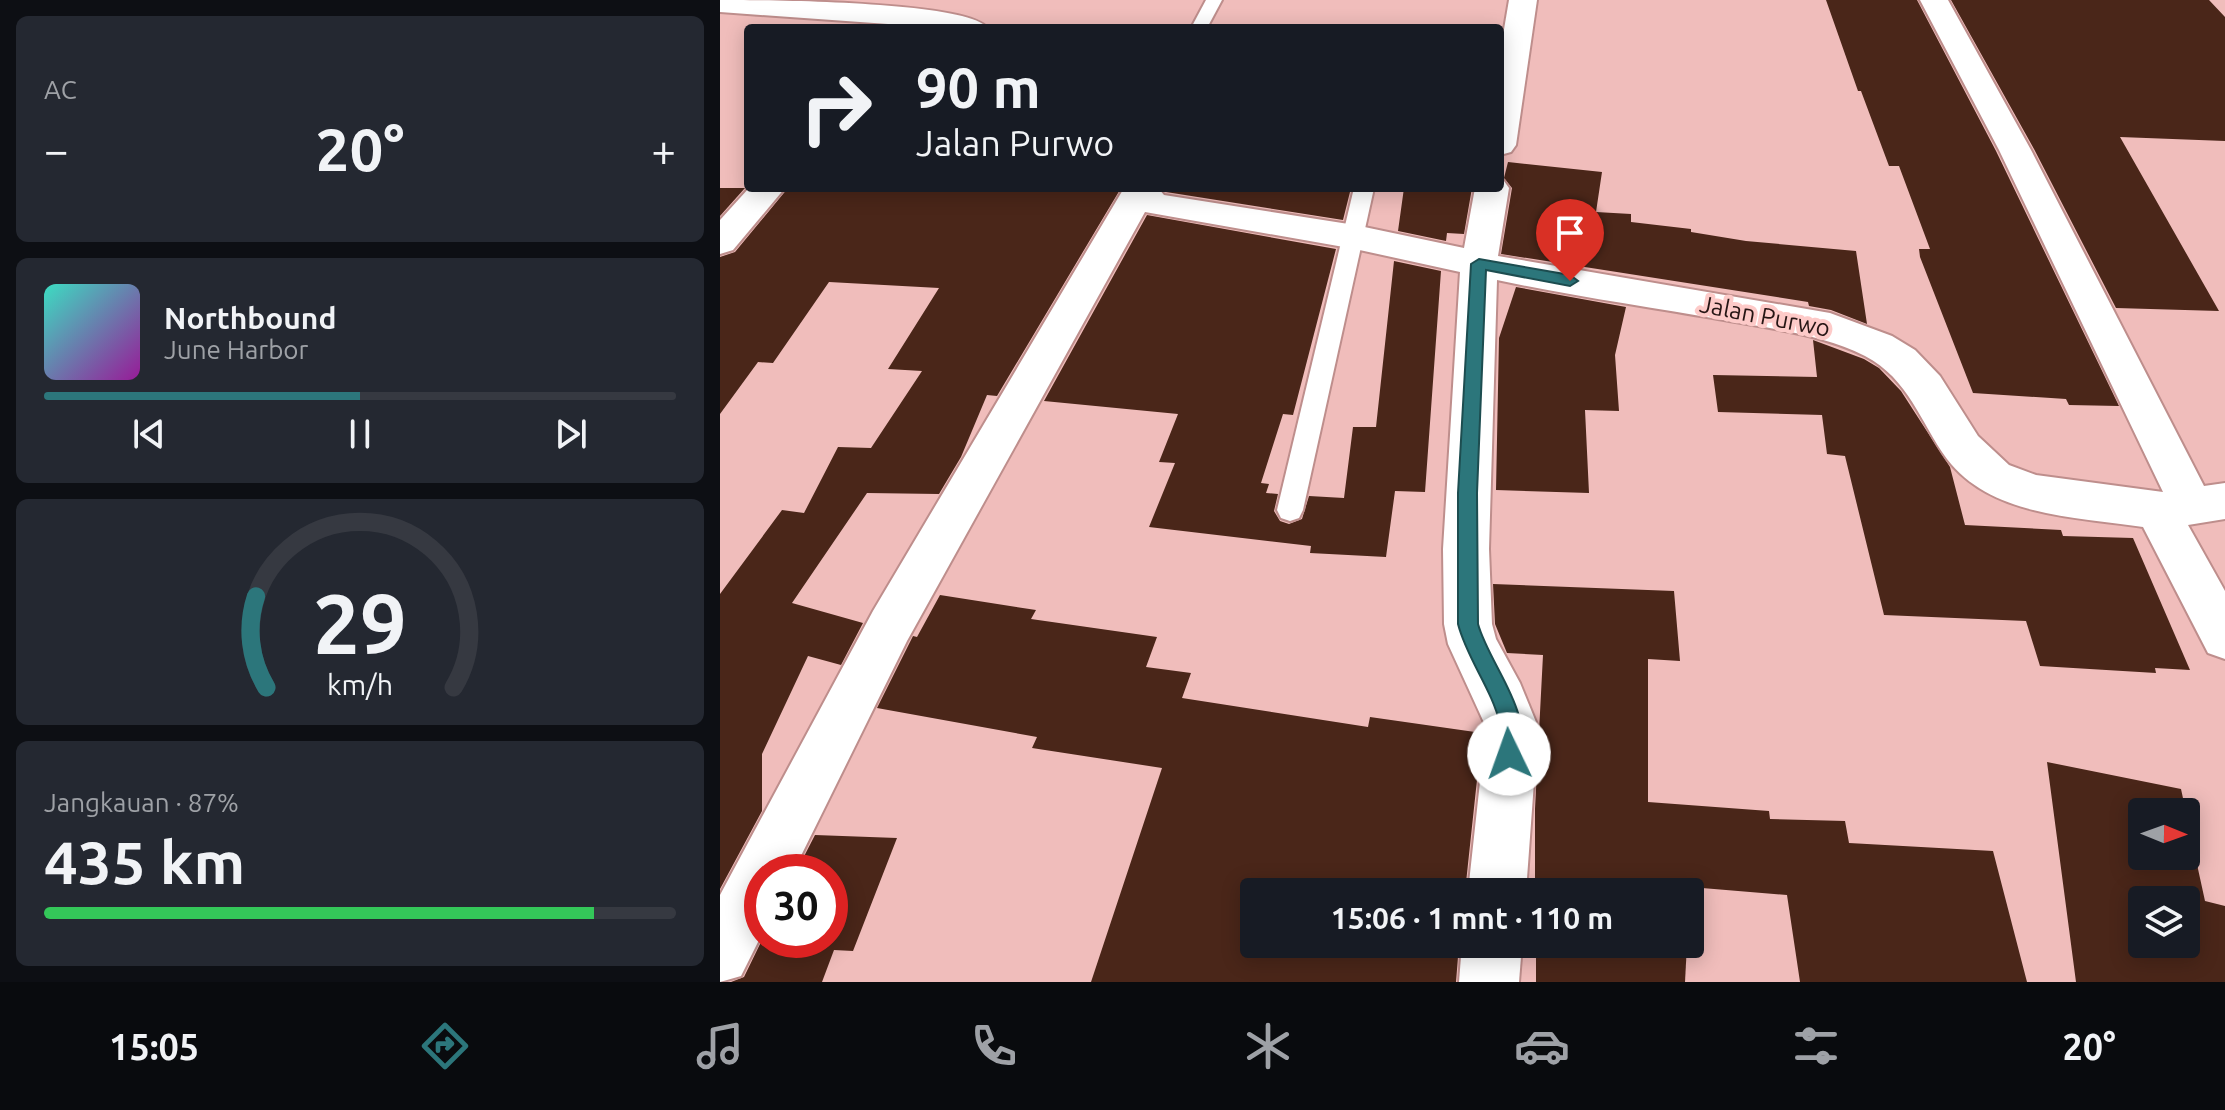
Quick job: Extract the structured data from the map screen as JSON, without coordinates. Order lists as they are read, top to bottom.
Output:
{
  "streets": {
    "street": ["Jalan Purwo"]
  },
  "north": "right",
  "page": {
    "tile": [
      "AC",
      ["Jangkauan · 87%", "435 km"]
    ],
    "turn": ["90 m", "Jalan Purwo"],
    "heat": ["−", "20°", "+"],
    "song": ["Northbound", "June Harbor"],
    "limit": "30",
    "trip": "15:06 · 1 mnt · 110 m",
    "tabs": ["15:05", "20°"],
    "gauge": ["29", "km/h"]
  }
}
